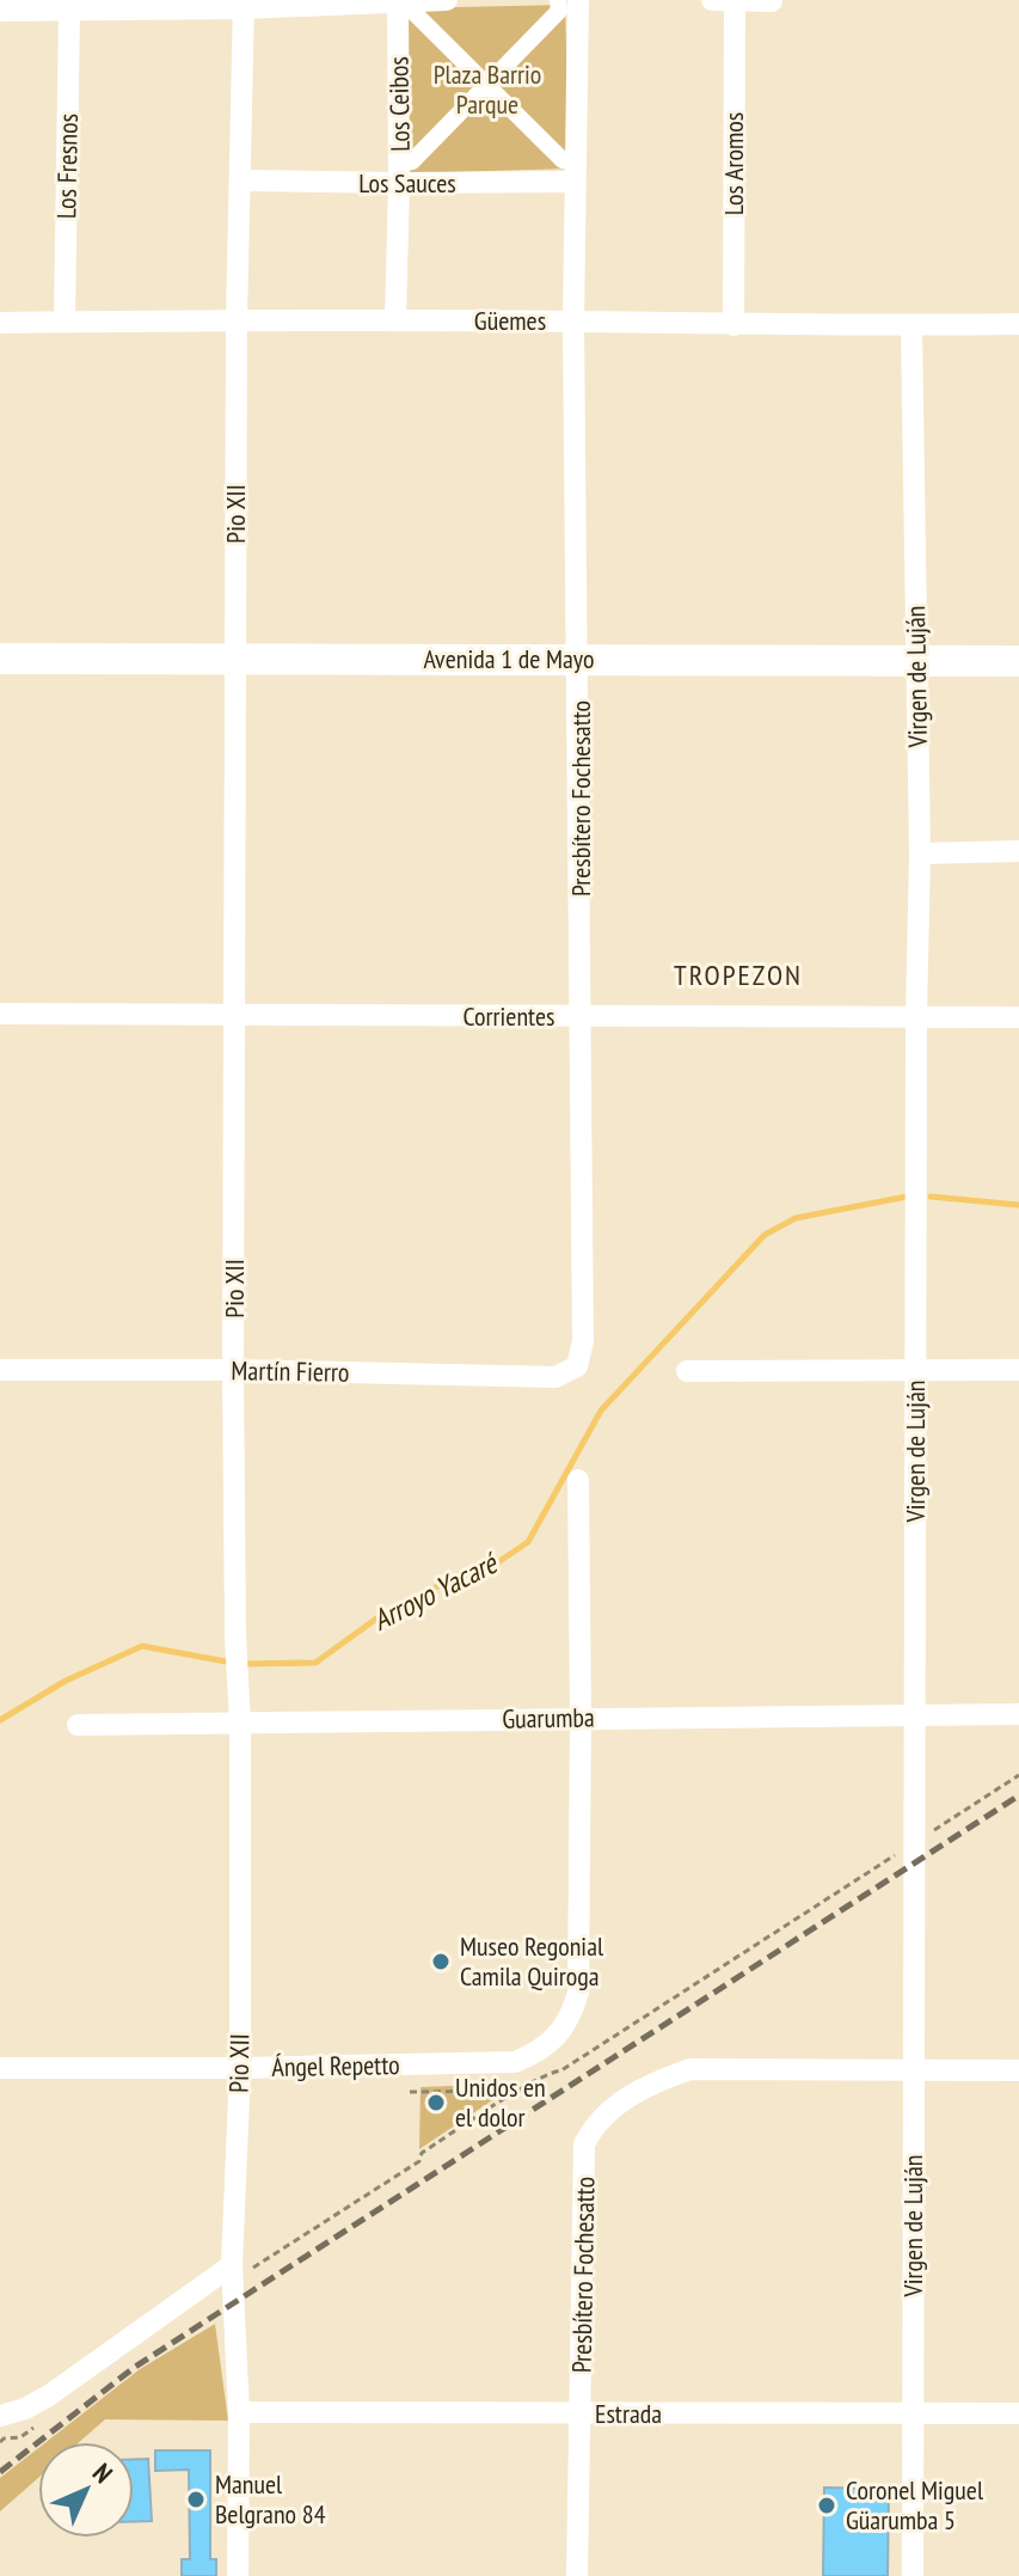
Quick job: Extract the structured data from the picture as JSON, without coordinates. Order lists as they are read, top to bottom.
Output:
{
  "streets": {
    "main road": ["Avenida 1 de Mayo"],
    "street": [
      "Los Ceibos",
      "Los Aromos",
      "Los Fresnos",
      "Los Sauces",
      "Güemes",
      "Pio XII",
      "Virgen de Luján",
      "Presbítero Fochesatto",
      "Corrientes",
      "Martín Fierro",
      "Guarumba",
      "Ángel Repetto",
      "Estrada"
    ]
  },
  "crossings": [
    ["Los Ceibos", "Los Sauces"],
    ["Los Ceibos", "Güemes"],
    ["Los Aromos", "Güemes"],
    ["Los Fresnos", "Güemes"],
    ["Los Sauces", "Pio XII"],
    ["Los Sauces", "Presbítero Fochesatto"],
    ["Güemes", "Pio XII"],
    ["Güemes", "Virgen de Luján"],
    ["Güemes", "Presbítero Fochesatto"],
    ["Pio XII", "Avenida 1 de Mayo"],
    ["Pio XII", "Corrientes"],
    ["Pio XII", "Martín Fierro"],
    ["Pio XII", "Guarumba"],
    ["Pio XII", "Ángel Repetto"],
    ["Pio XII", "Estrada"],
    ["Avenida 1 de Mayo", "Virgen de Luján"],
    ["Avenida 1 de Mayo", "Presbítero Fochesatto"],
    ["Virgen de Luján", "Presbítero Fochesatto"],
    ["Virgen de Luján", "Corrientes"],
    ["Virgen de Luján", "Guarumba"],
    ["Virgen de Luján", "Estrada"],
    ["Presbítero Fochesatto", "Corrientes"],
    ["Presbítero Fochesatto", "Martín Fierro"],
    ["Presbítero Fochesatto", "Estrada"],
    ["Guarumba", "Ángel Repetto"]
  ],
  "districts": ["TROPEZON"],
  "water": ["Arroyo Yacaré"],
  "parks": ["Plaza Barrio Parque"],
  "places": [
    "Museo Regonial Camila Quiroga",
    "Unidos en el dolor",
    "Manuel Belgrano 84",
    "Coronel Miguel Güarumba 5"
  ],
  "north": "top right"
}
